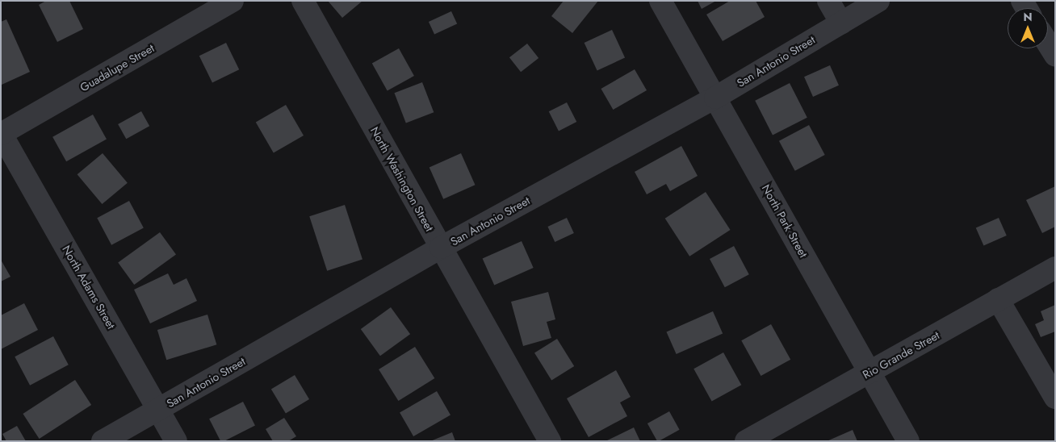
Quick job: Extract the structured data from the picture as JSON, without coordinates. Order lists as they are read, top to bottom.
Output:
{
  "streets": {
    "street": [
      "San Antonio Street",
      "Guadalupe Street",
      "North Washington Street",
      "North Park Street",
      "North Adams Street",
      "Rio Grande Street"
    ]
  },
  "crossings": [
    ["San Antonio Street", "North Washington Street"],
    ["San Antonio Street", "North Park Street"],
    ["San Antonio Street", "North Adams Street"],
    ["Guadalupe Street", "North Adams Street"],
    ["North Park Street", "Rio Grande Street"]
  ],
  "north": "top"
}
